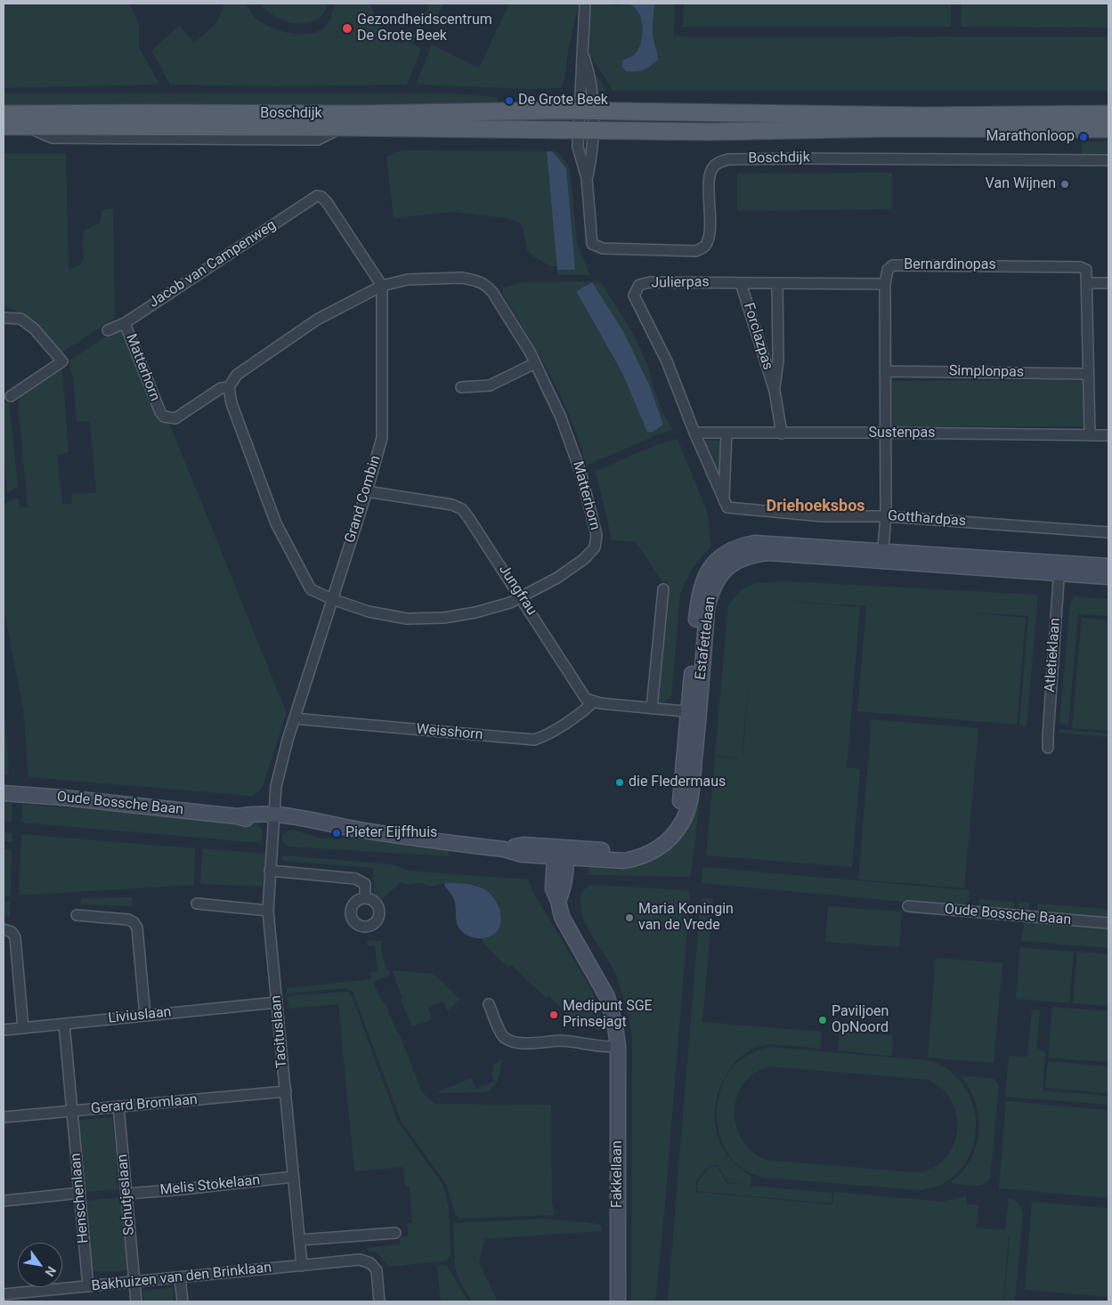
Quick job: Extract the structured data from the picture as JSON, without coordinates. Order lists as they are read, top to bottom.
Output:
{
  "streets": {
    "main road": ["Boschdijk"],
    "street": [
      "Jacob van Campenweg",
      "Bernardinopas",
      "Julierpas",
      "Forclazpas",
      "Matterhorn",
      "Simplonpas",
      "Sustenpas",
      "Grand Combin",
      "Gotthardpas",
      "Jungfrau",
      "Estafettelaan",
      "Atletieklaan",
      "Weisshorn",
      "Oude Bossche Baan",
      "Liviuslaan",
      "Tacituslaan",
      "Gerard Bromlaan",
      "Fakkellaan",
      "Melis Stokelaan",
      "Schutjeslaan",
      "Henschenlaan",
      "Bakhuizen van den Brinklaan"
    ]
  },
  "crossings": [
    ["Jacob van Campenweg", "Matterhorn"],
    ["Jacob van Campenweg", "Grand Combin"],
    ["Bernardinopas", "Julierpas"],
    ["Bernardinopas", "Simplonpas"],
    ["Bernardinopas", "Sustenpas"],
    ["Bernardinopas", "Gotthardpas"],
    ["Bernardinopas", "Estafettelaan"],
    ["Julierpas", "Forclazpas"],
    ["Julierpas", "Sustenpas"],
    ["Forclazpas", "Sustenpas"],
    ["Matterhorn", "Grand Combin"],
    ["Matterhorn", "Jungfrau"],
    ["Grand Combin", "Jungfrau"],
    ["Grand Combin", "Weisshorn"],
    ["Grand Combin", "Oude Bossche Baan"],
    ["Grand Combin", "Tacituslaan"],
    ["Jungfrau", "Weisshorn"],
    ["Estafettelaan", "Atletieklaan"],
    ["Estafettelaan", "Oude Bossche Baan"],
    ["Estafettelaan", "Fakkellaan"],
    ["Oude Bossche Baan", "Tacituslaan"],
    ["Oude Bossche Baan", "Fakkellaan"],
    ["Liviuslaan", "Tacituslaan"],
    ["Liviuslaan", "Henschenlaan"],
    ["Tacituslaan", "Gerard Bromlaan"],
    ["Tacituslaan", "Melis Stokelaan"],
    ["Tacituslaan", "Bakhuizen van den Brinklaan"],
    ["Gerard Bromlaan", "Schutjeslaan"],
    ["Gerard Bromlaan", "Henschenlaan"],
    ["Melis Stokelaan", "Schutjeslaan"],
    ["Schutjeslaan", "Bakhuizen van den Brinklaan"],
    ["Henschenlaan", "Bakhuizen van den Brinklaan"]
  ],
  "districts": ["Driehoeksbos"],
  "places": [
    "Gezondheidscentrum De Grote Beek",
    "De Grote Beek",
    "Marathonloop",
    "Van Wijnen",
    "die Fledermaus",
    "Pieter Eijffhuis",
    "Maria Koningin van de Vrede",
    "Medipunt SGE Prinsejagt",
    "Paviljoen OpNoord"
  ],
  "north": "bottom right"
}
